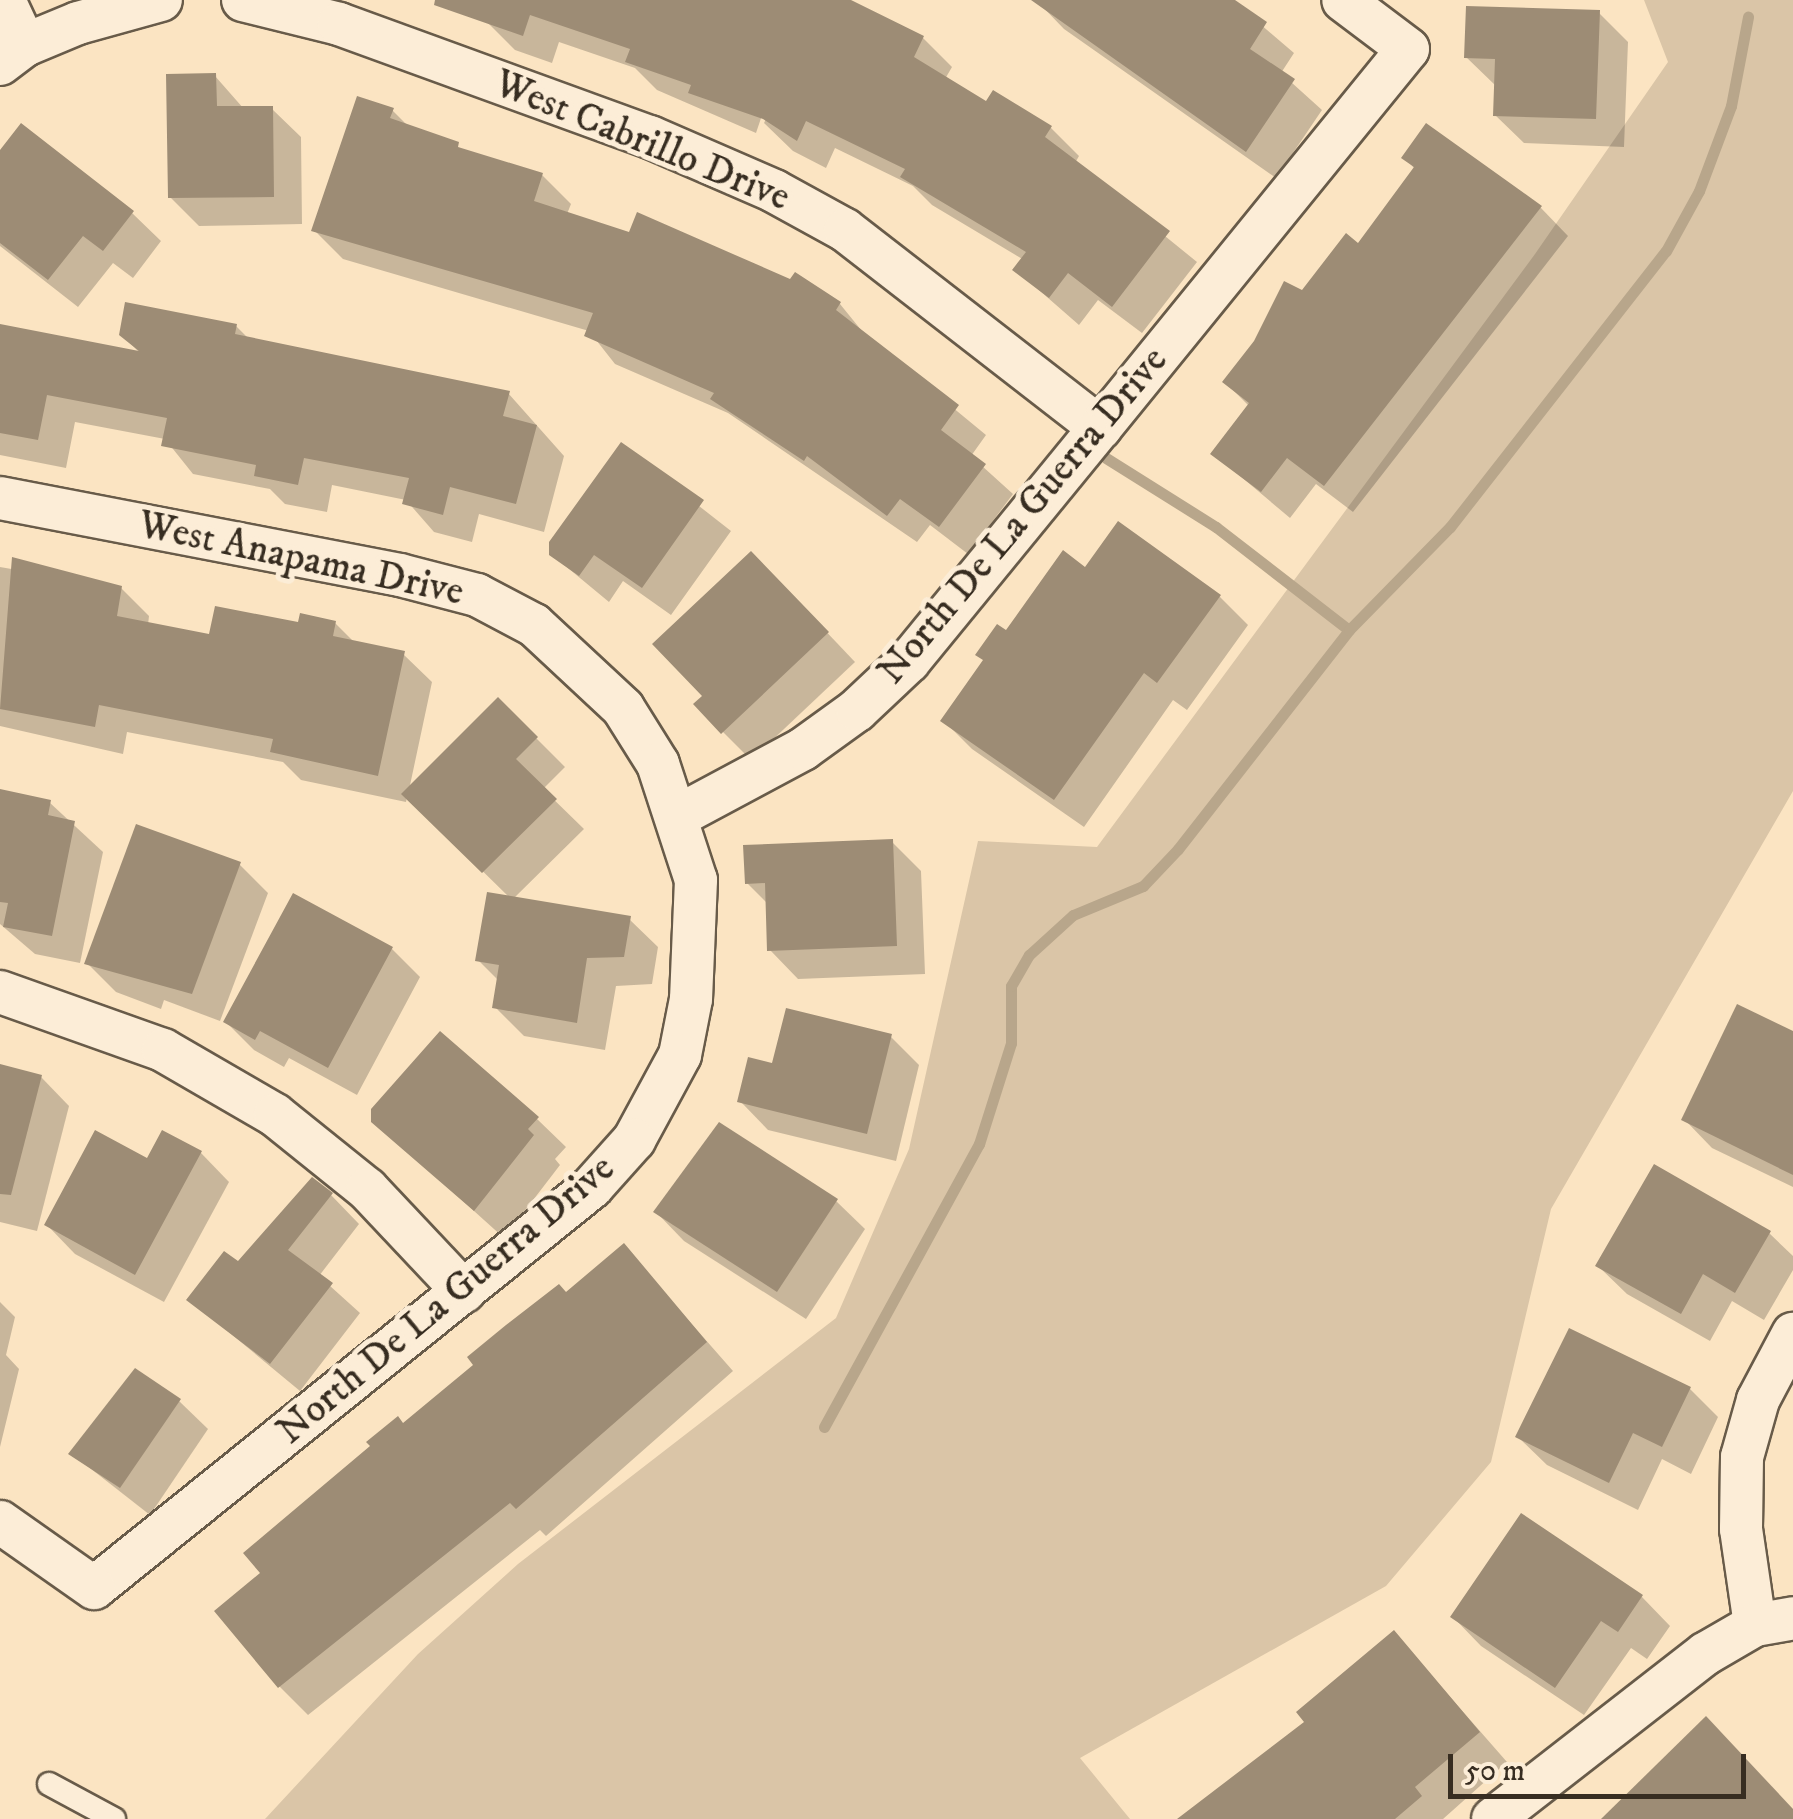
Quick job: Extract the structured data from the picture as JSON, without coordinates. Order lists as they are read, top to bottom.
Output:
{
  "streets": {
    "street": ["West Cabrillo Drive", "North De La Guerra Drive", "West Anapama Drive"]
  },
  "crossings": [
    ["West Cabrillo Drive", "North De La Guerra Drive"],
    ["North De La Guerra Drive", "West Anapama Drive"]
  ],
  "scale_bar": "50 m"
}
